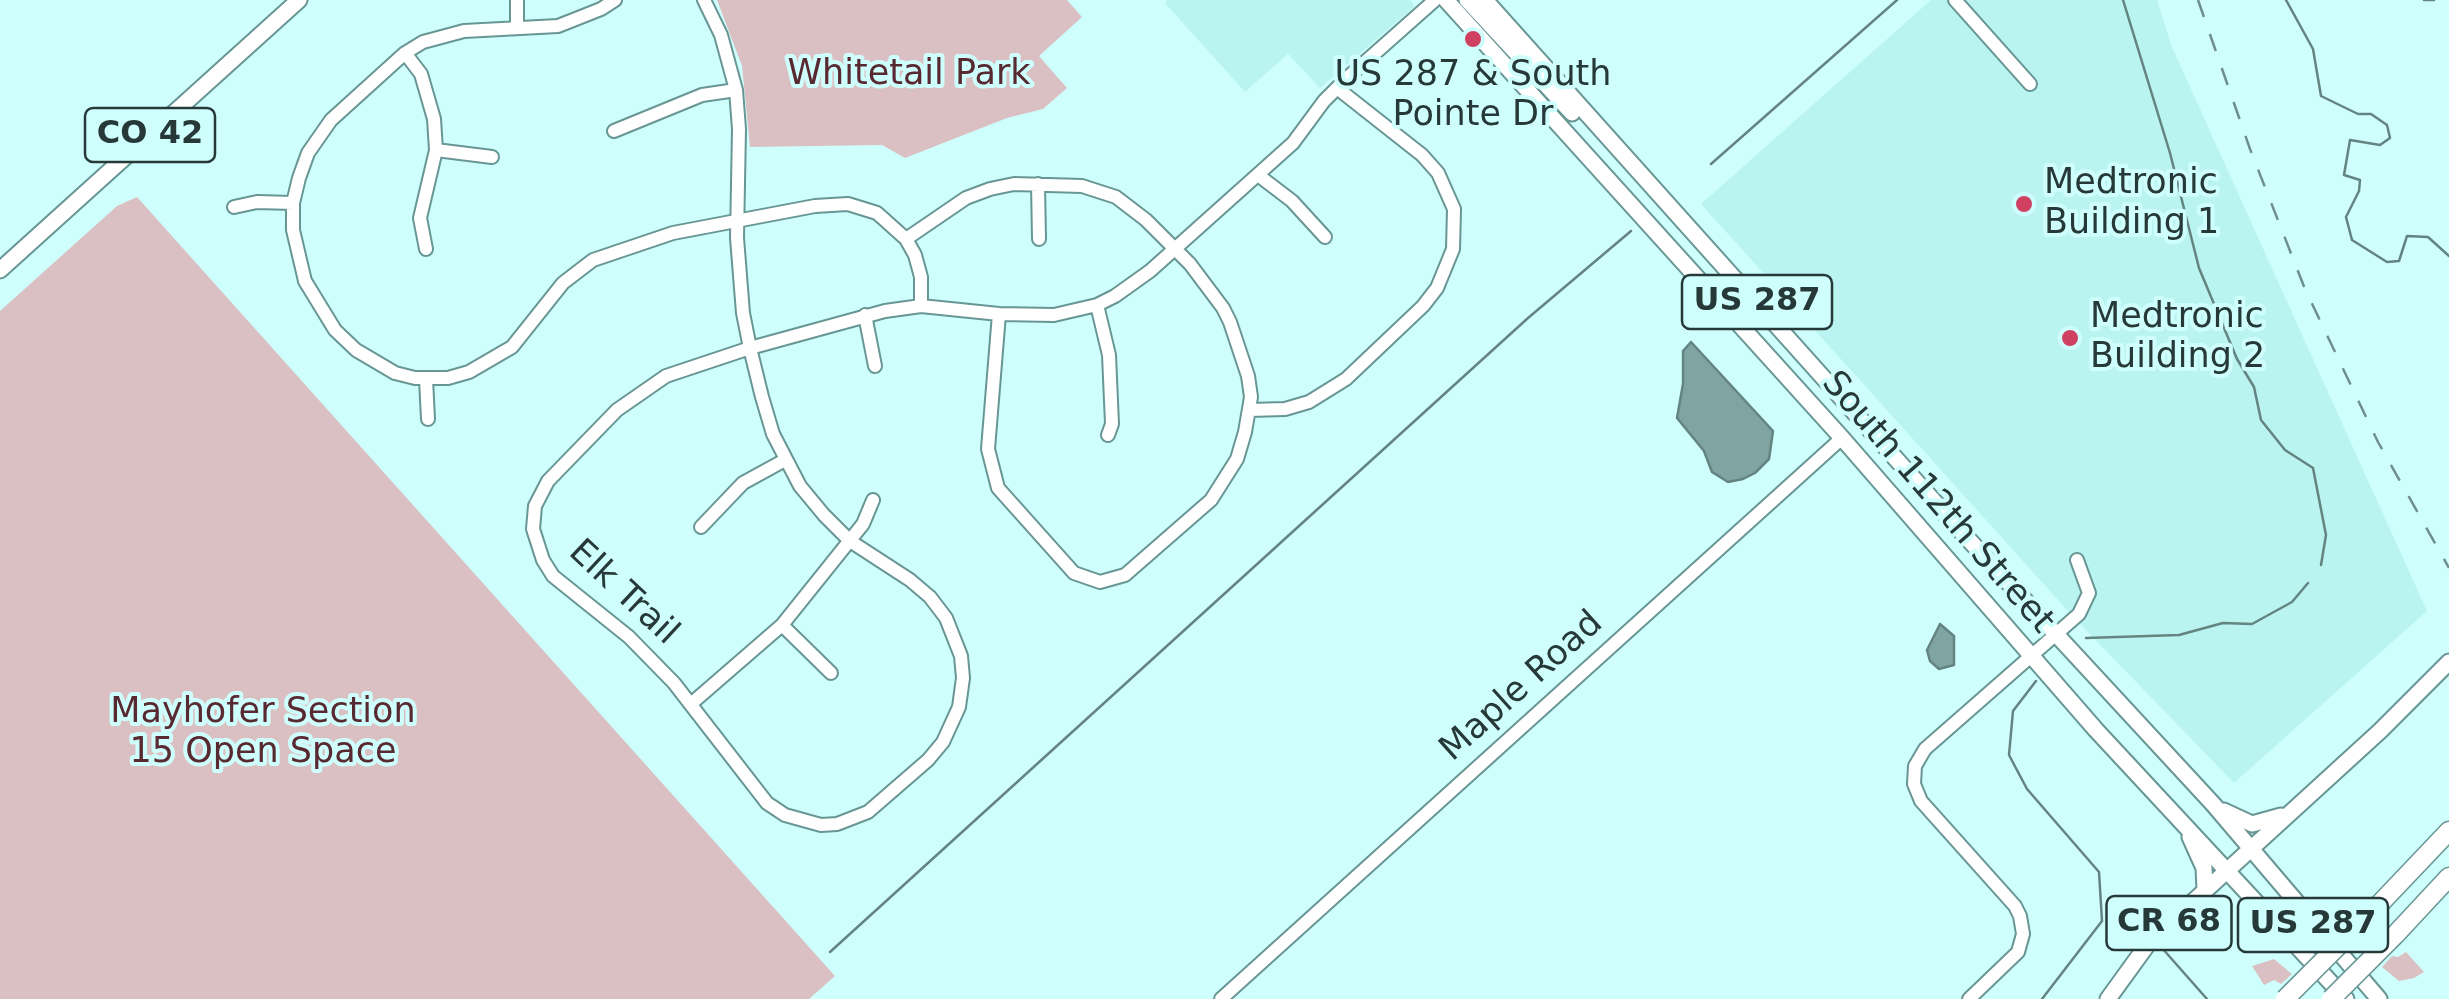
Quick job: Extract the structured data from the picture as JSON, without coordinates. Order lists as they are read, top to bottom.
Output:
{
  "streets": {
    "main road": [
      "CO 42",
      "US 287",
      "South 112th Street",
      "Maple Road",
      "CR 68"
    ],
    "street": ["Elk Trail"]
  },
  "crossings": [
    ["South 112th Street", "Maple Road"],
    ["South 112th Street", "CR 68"]
  ],
  "parks": ["Whitetail Park", "Mayhofer Section 15 Open Space"],
  "places": ["US 287 & South Pointe Dr", "Medtronic Building 1", "Medtronic Building 2"]
}
